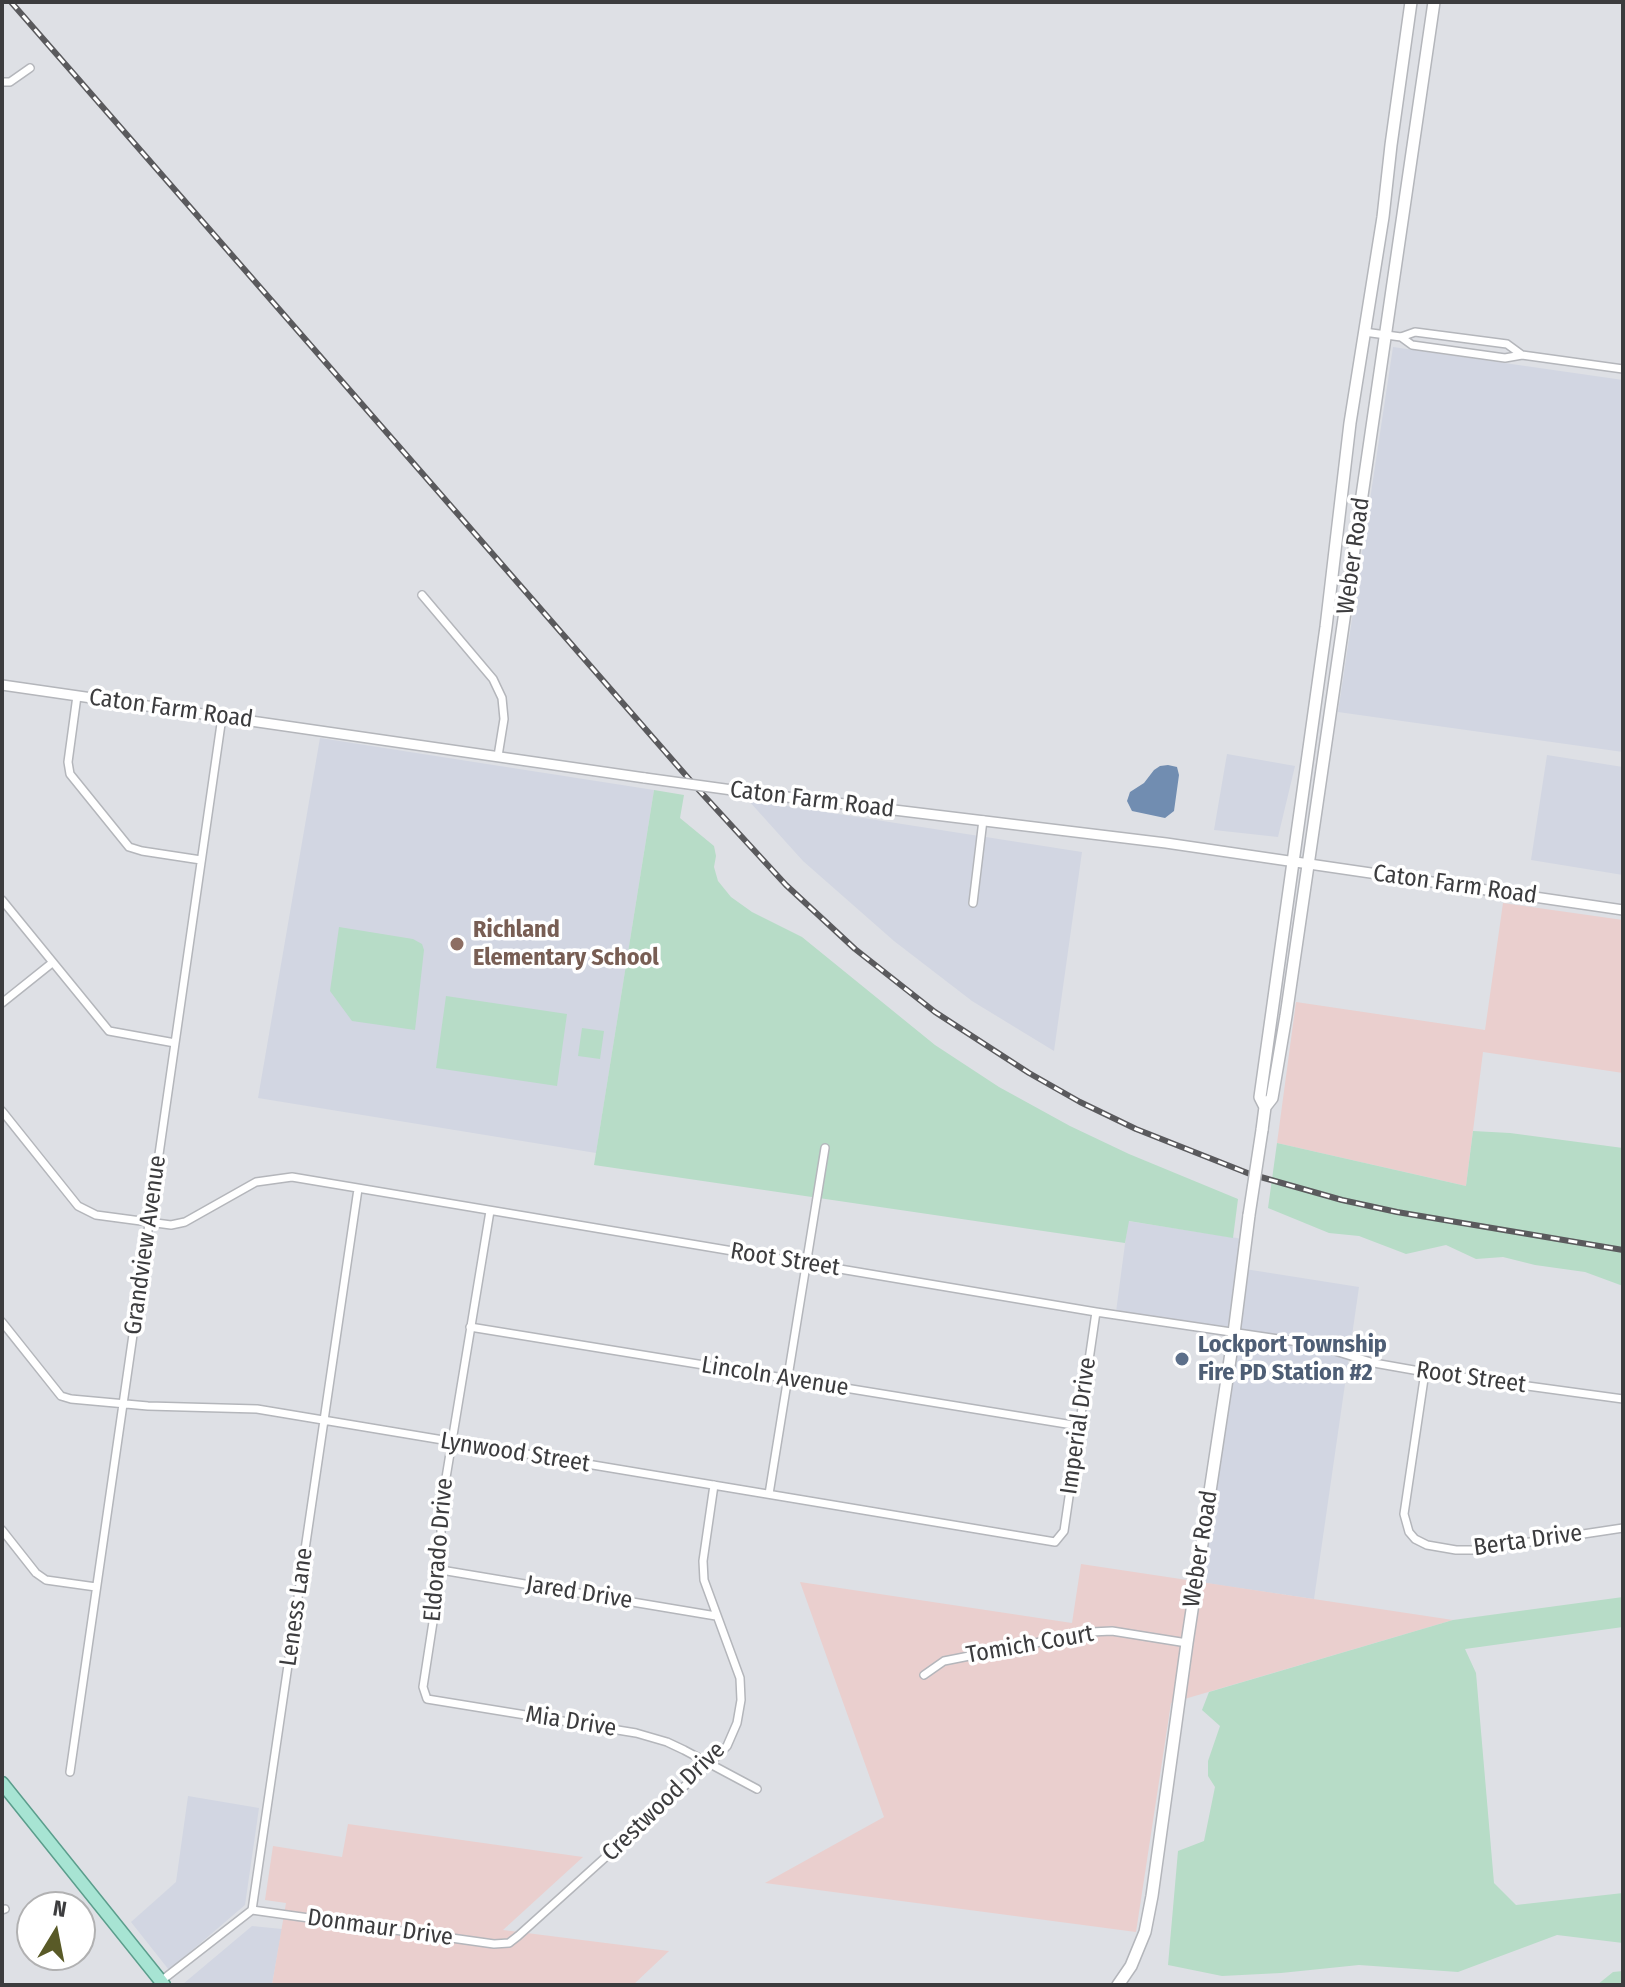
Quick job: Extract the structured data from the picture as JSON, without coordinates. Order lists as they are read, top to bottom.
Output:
{
  "streets": {
    "main road": ["Weber Road"],
    "street": [
      "Caton Farm Road",
      "Grandview Avenue",
      "Root Street",
      "Lincoln Avenue",
      "Imperial Drive",
      "Lynwood Street",
      "Berta Drive",
      "Eldorado Drive",
      "Jared Drive",
      "Leness Lane",
      "Tomich Court",
      "Mia Drive",
      "Crestwood Drive",
      "Donmaur Drive"
    ]
  },
  "crossings": [
    ["Weber Road", "Caton Farm Road"],
    ["Weber Road", "Root Street"],
    ["Weber Road", "Tomich Court"],
    ["Caton Farm Road", "Grandview Avenue"],
    ["Grandview Avenue", "Root Street"],
    ["Grandview Avenue", "Lynwood Street"],
    ["Root Street", "Imperial Drive"],
    ["Root Street", "Berta Drive"],
    ["Root Street", "Eldorado Drive"],
    ["Root Street", "Leness Lane"],
    ["Lincoln Avenue", "Imperial Drive"],
    ["Lincoln Avenue", "Eldorado Drive"],
    ["Imperial Drive", "Lynwood Street"],
    ["Lynwood Street", "Eldorado Drive"],
    ["Lynwood Street", "Leness Lane"],
    ["Lynwood Street", "Crestwood Drive"],
    ["Eldorado Drive", "Jared Drive"],
    ["Eldorado Drive", "Mia Drive"],
    ["Jared Drive", "Crestwood Drive"],
    ["Leness Lane", "Donmaur Drive"],
    ["Mia Drive", "Crestwood Drive"],
    ["Crestwood Drive", "Donmaur Drive"]
  ],
  "places": ["Richland Elementary School", "Lockport Township Fire PD Station #2"],
  "north": "top"
}
